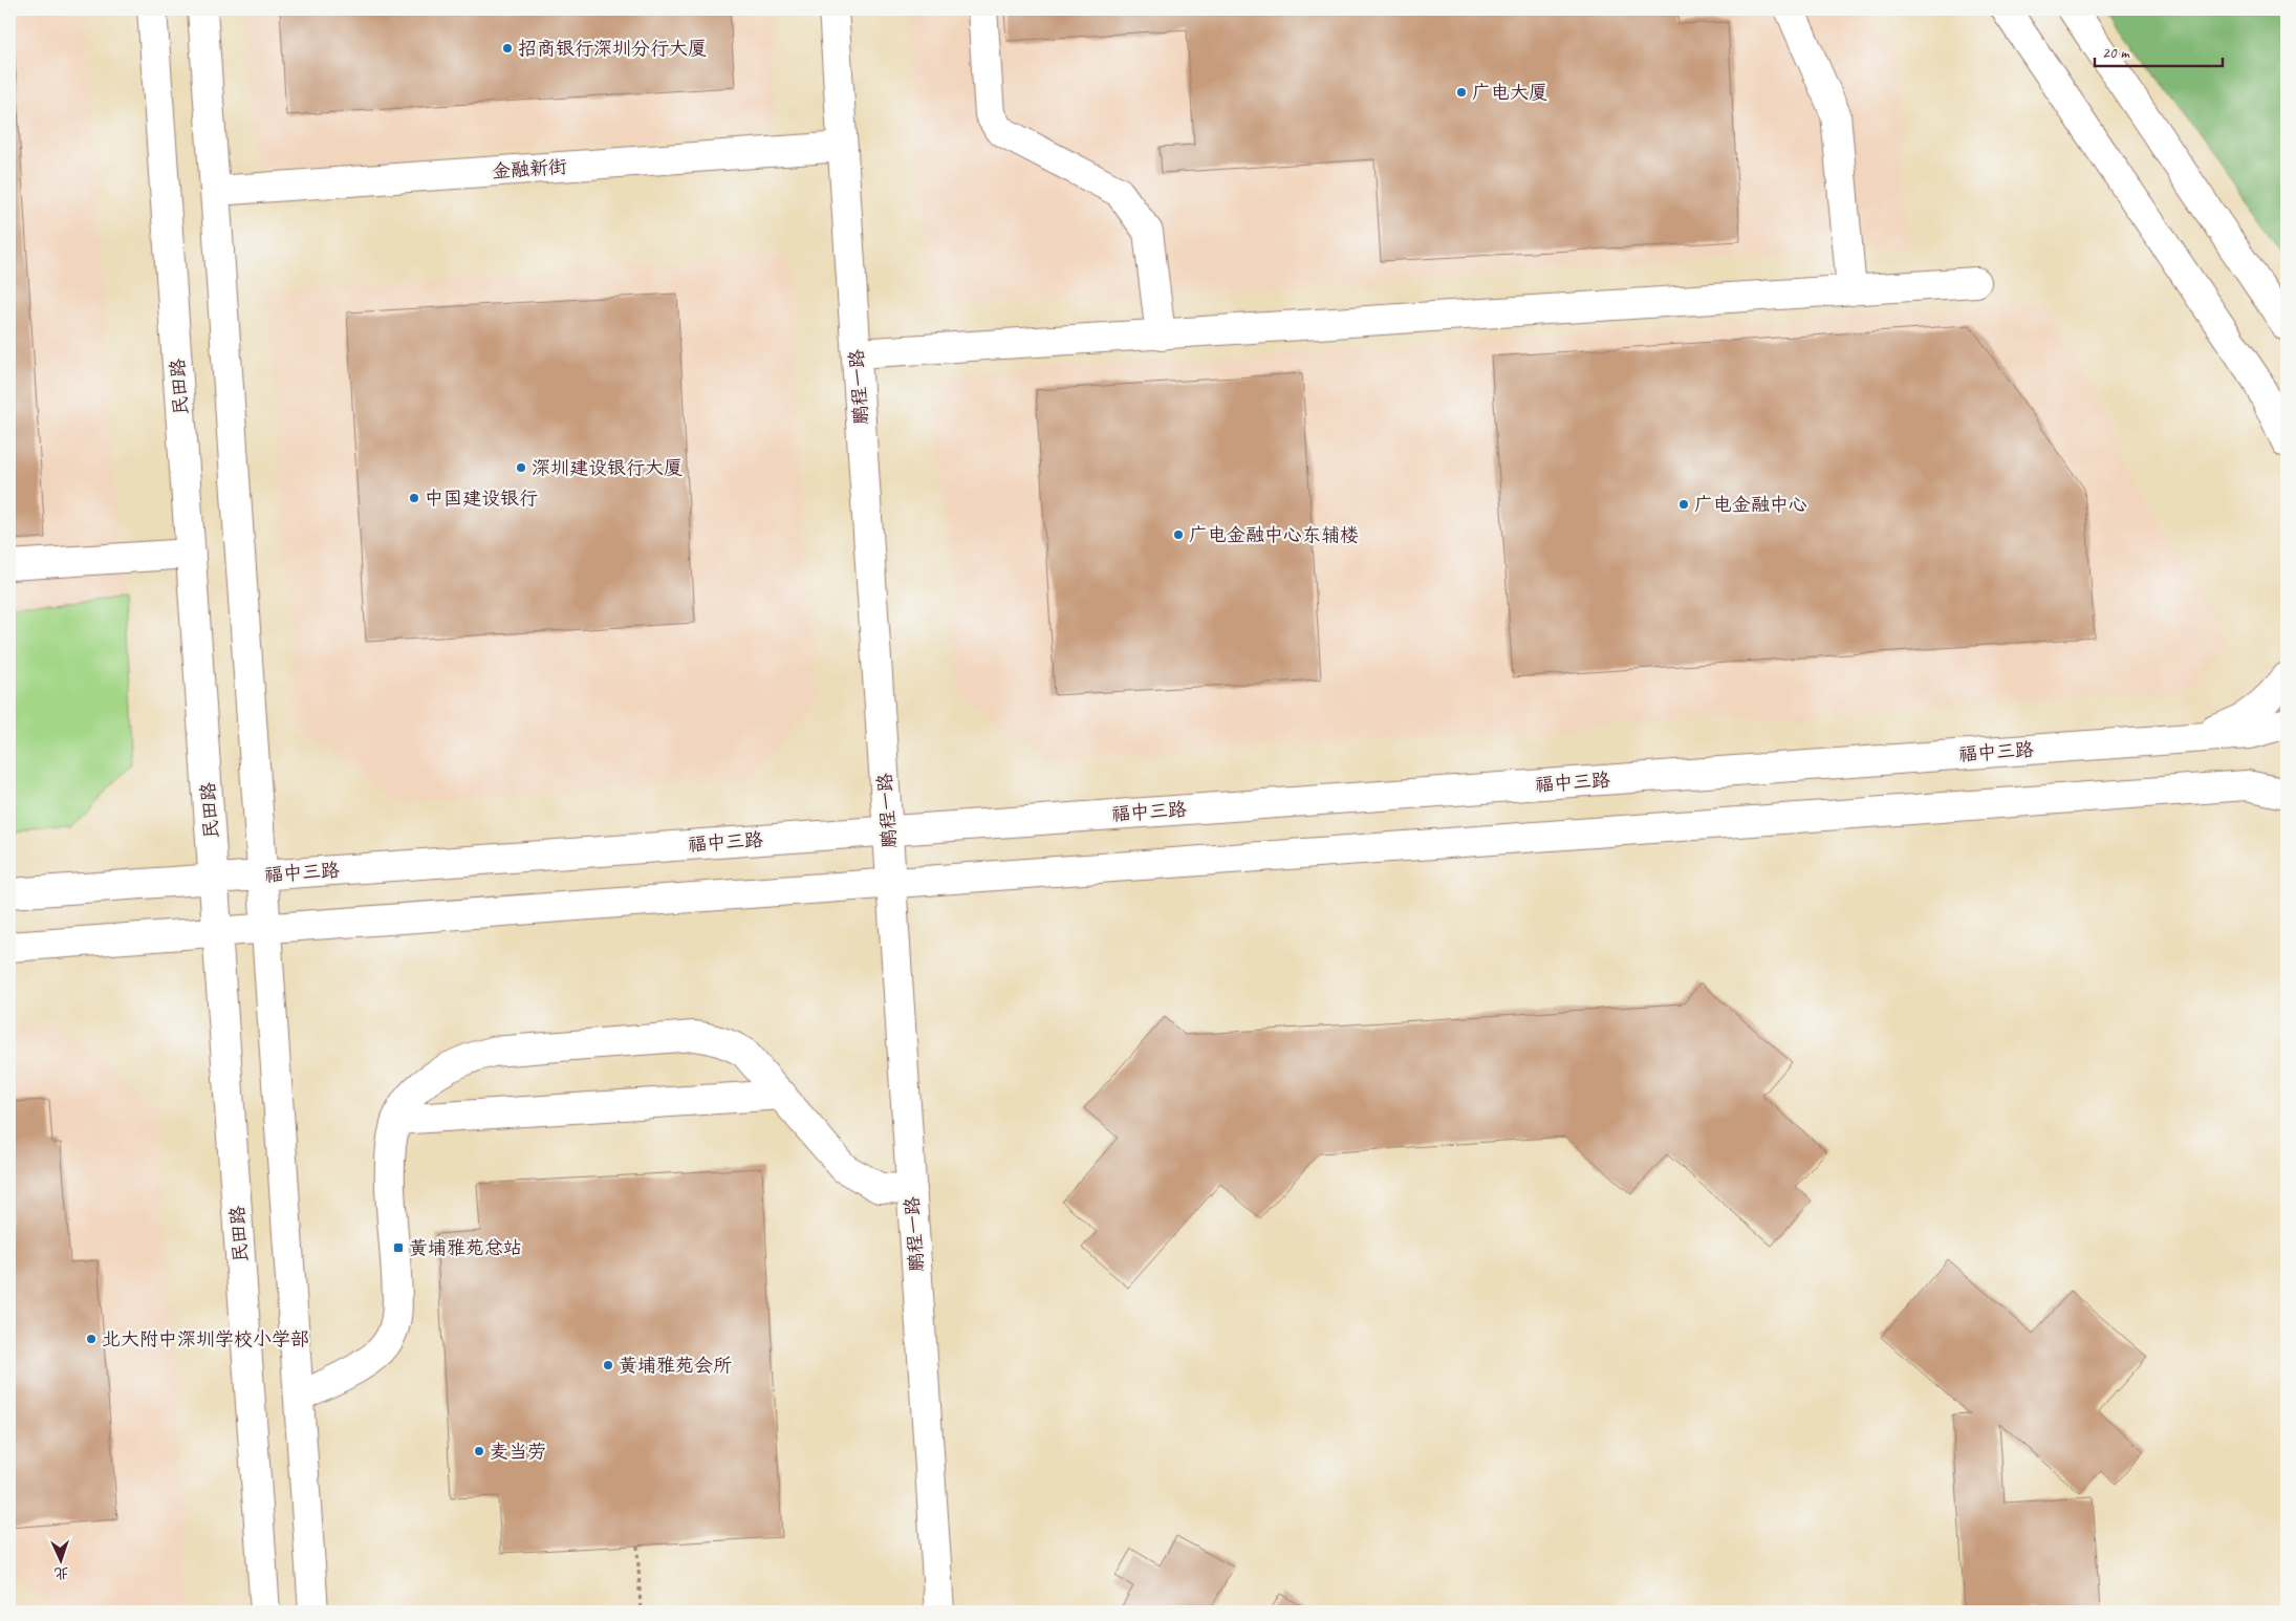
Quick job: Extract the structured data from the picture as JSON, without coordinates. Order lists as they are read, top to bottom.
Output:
{
  "streets": {
    "street": [
      "金融新街",
      "民田路",
      "鹏程一路",
      "福中三路"
    ]
  },
  "crossings": [
    ["金融新街", "鹏程一路"],
    ["民田路", "福中三路"],
    ["鹏程一路", "福中三路"]
  ],
  "places": {
    "other": [
      "招商银行深圳分行大厦",
      "广电大厦",
      "深圳建设银行大厦",
      "中国建设银行",
      "广电金融中心",
      "广电金融中心东辅楼",
      "北大附中深圳学校小学部",
      "黄埔雅苑会所",
      "麦当劳"
    ],
    "transit": ["黄埔雅苑总站"]
  },
  "scale_bar": "20 m",
  "north": "bottom"
}
